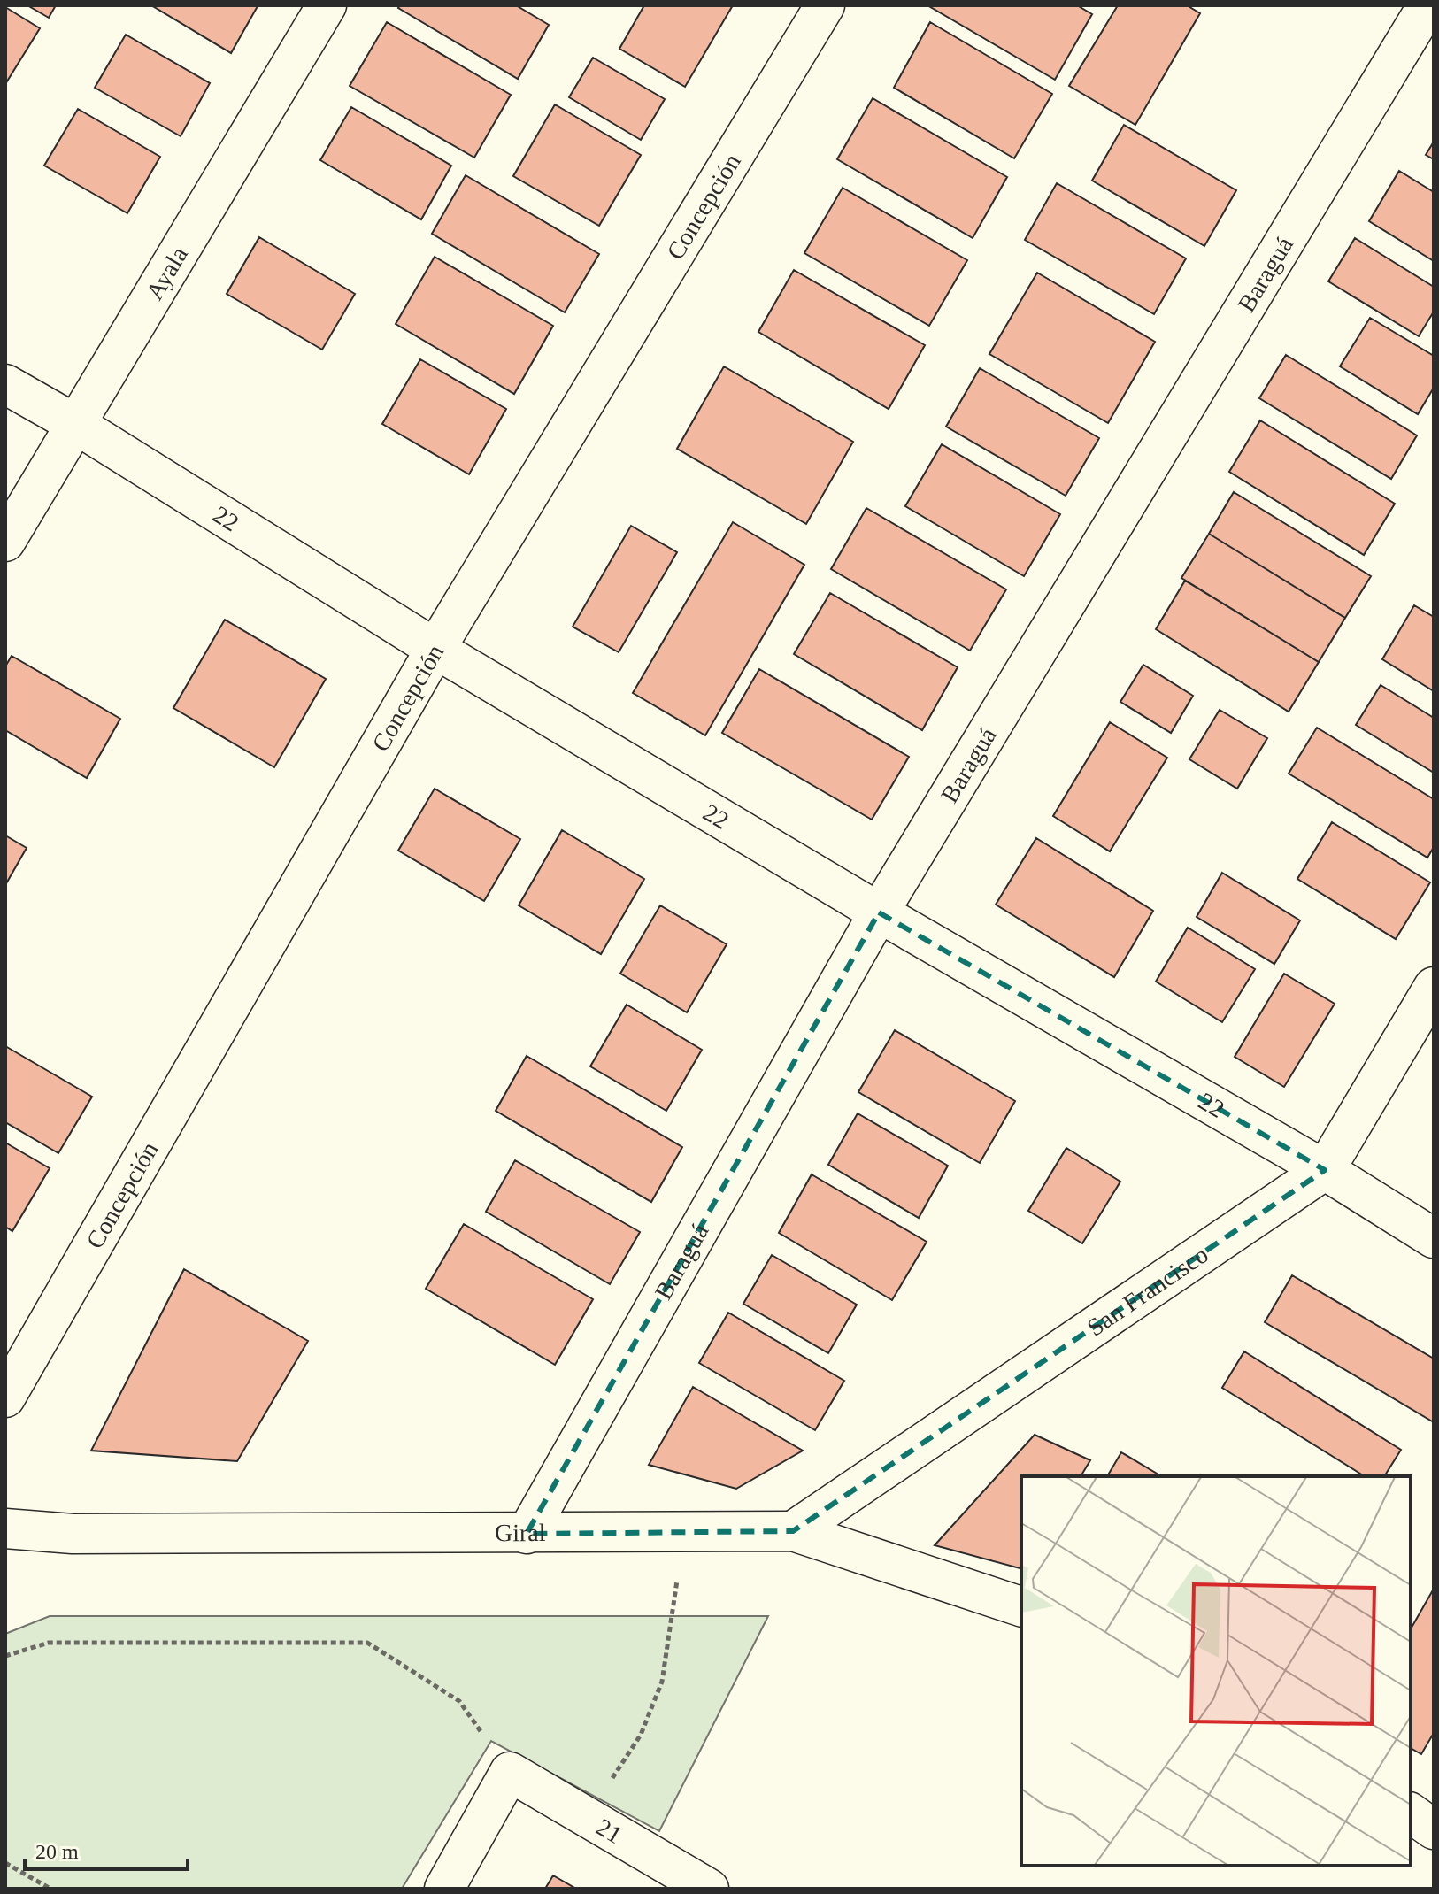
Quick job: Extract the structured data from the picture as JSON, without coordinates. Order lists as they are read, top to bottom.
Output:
{
  "streets": {
    "street": [
      "Concepción",
      "Ayala",
      "Baraguá",
      "22",
      "San Francisco",
      "Giral",
      "21"
    ]
  },
  "crossings": [
    ["Concepción", "22"],
    ["Ayala", "22"],
    ["Baraguá", "22"],
    ["Baraguá", "Giral"],
    ["22", "San Francisco"],
    ["San Francisco", "Giral"]
  ],
  "scale_bar": "20 m"
}
